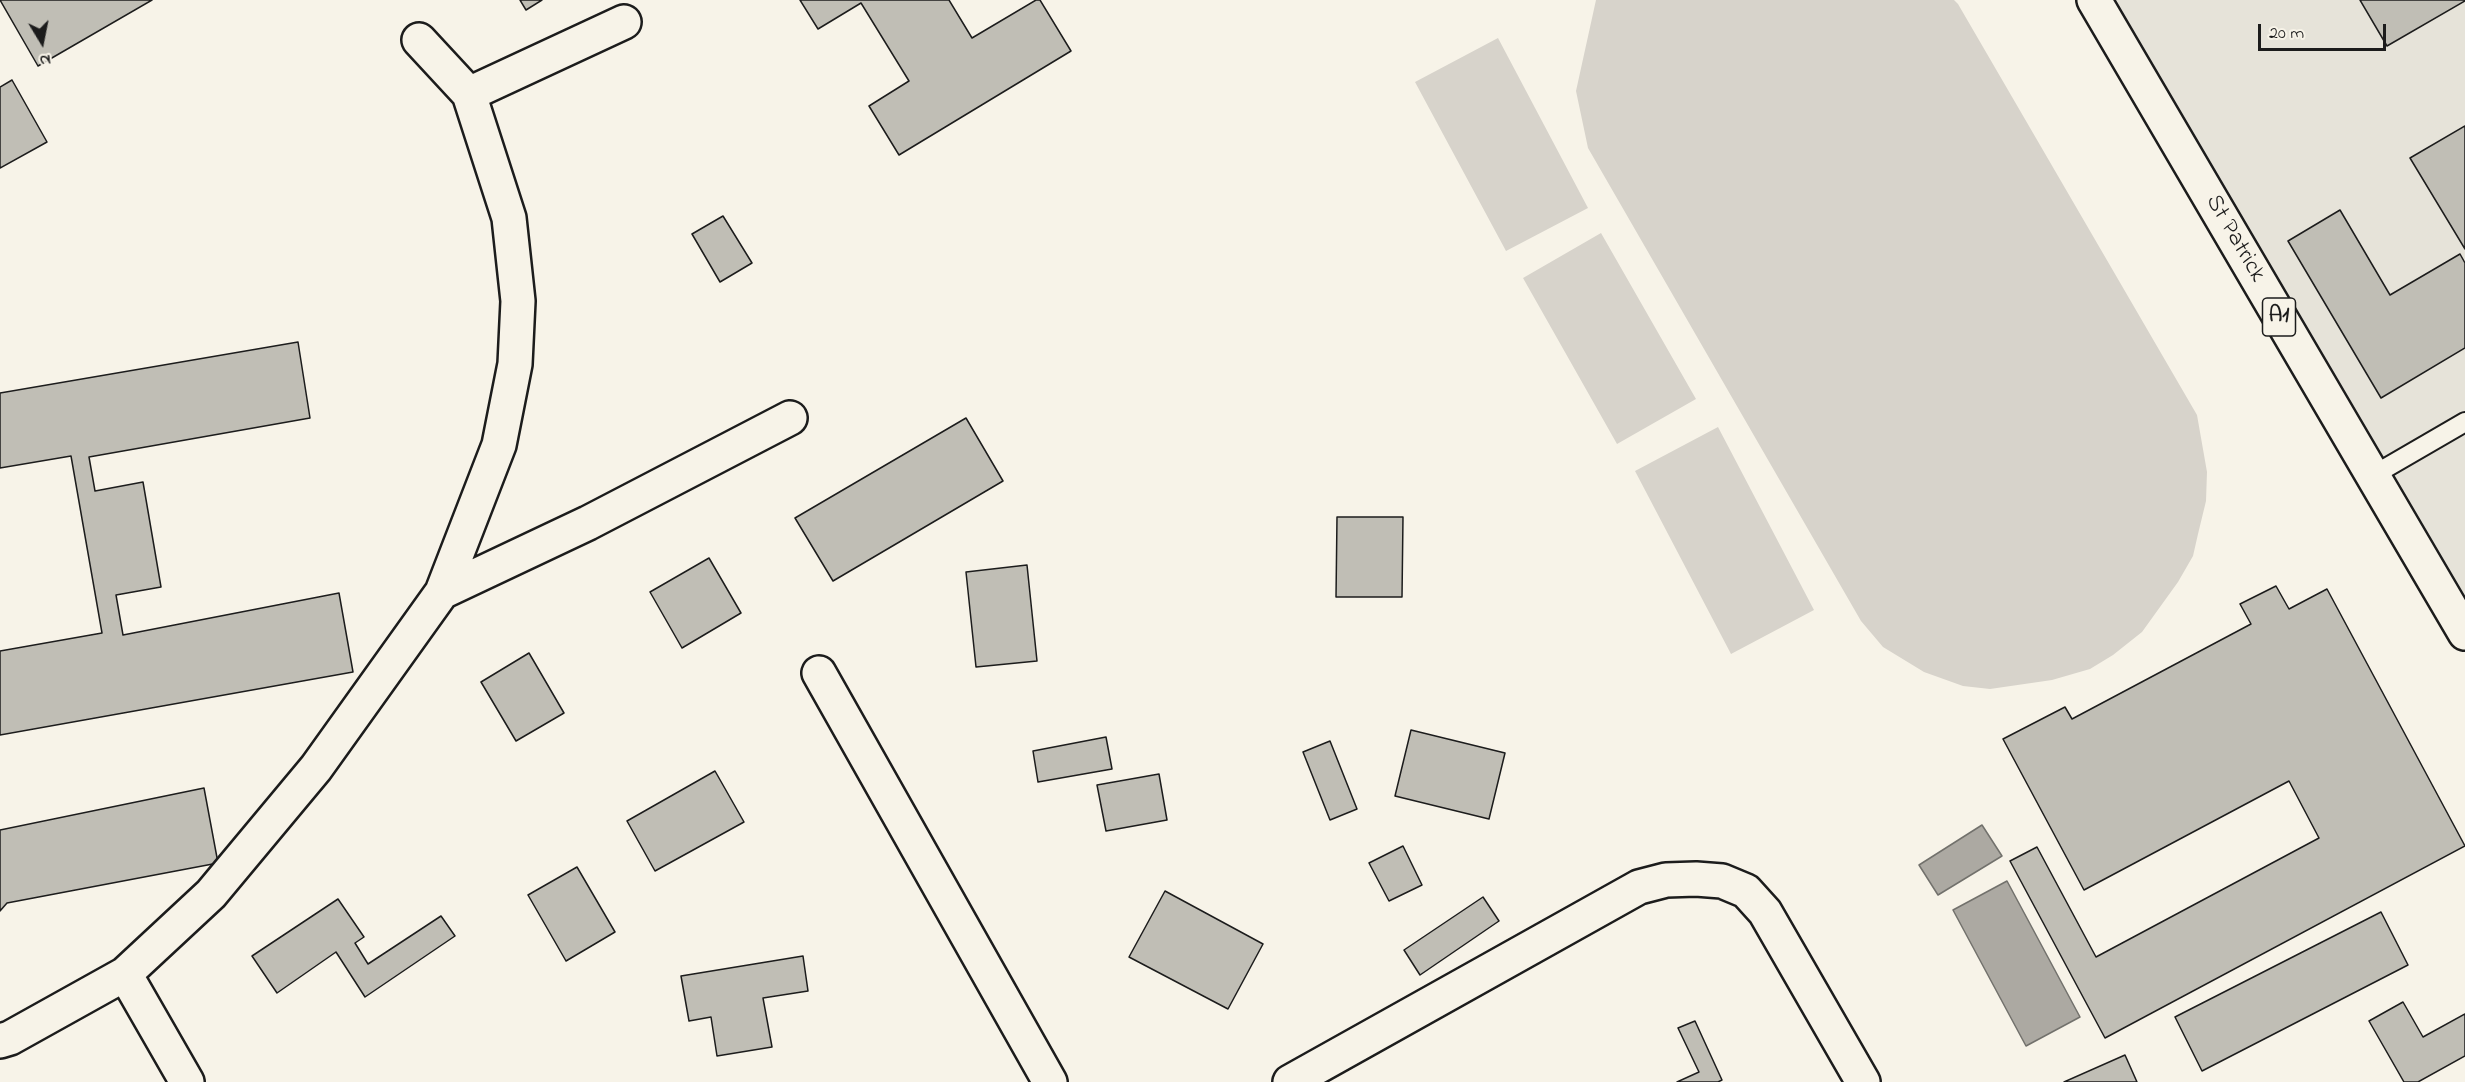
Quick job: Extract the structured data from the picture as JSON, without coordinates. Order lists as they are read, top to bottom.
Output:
{
  "streets": {
    "main road": ["St Patrick", "A1"]
  },
  "scale_bar": "20 m",
  "north": "bottom"
}
